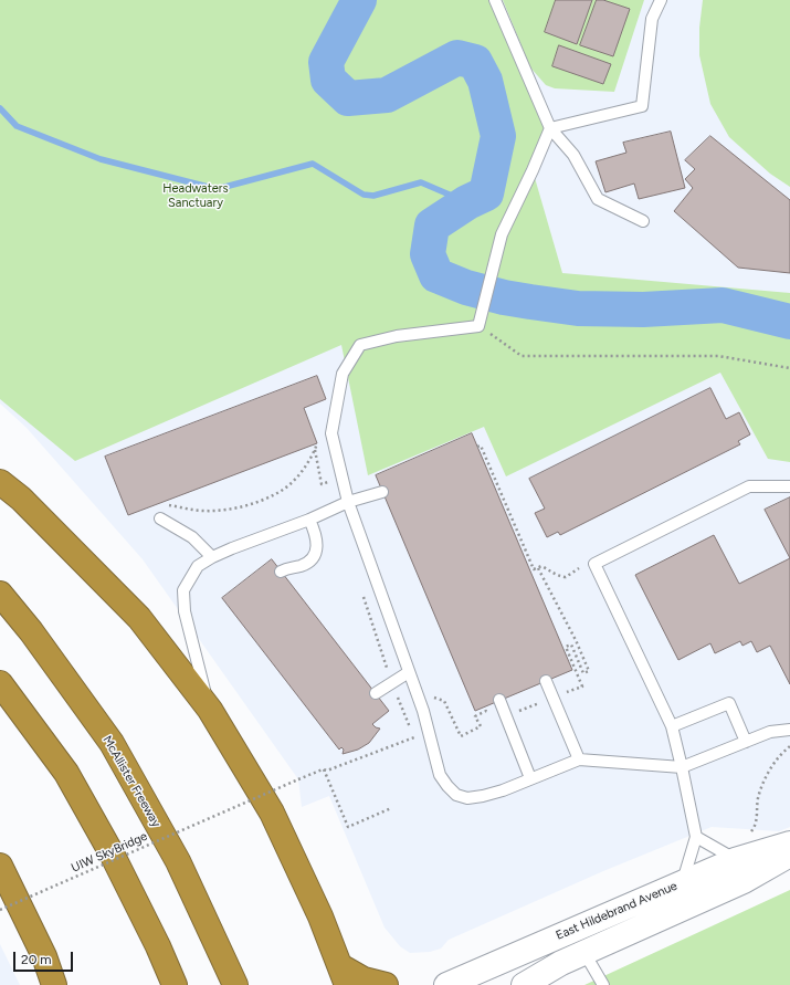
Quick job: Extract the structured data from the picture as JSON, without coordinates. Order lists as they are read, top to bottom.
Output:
{
  "streets": {
    "highway": ["McAllister Freeway"],
    "main road": ["East Hildebrand Avenue"],
    "path": ["UIW SkyBridge"]
  },
  "parks": ["Headwaters Sanctuary"],
  "scale_bar": "20 m"
}
